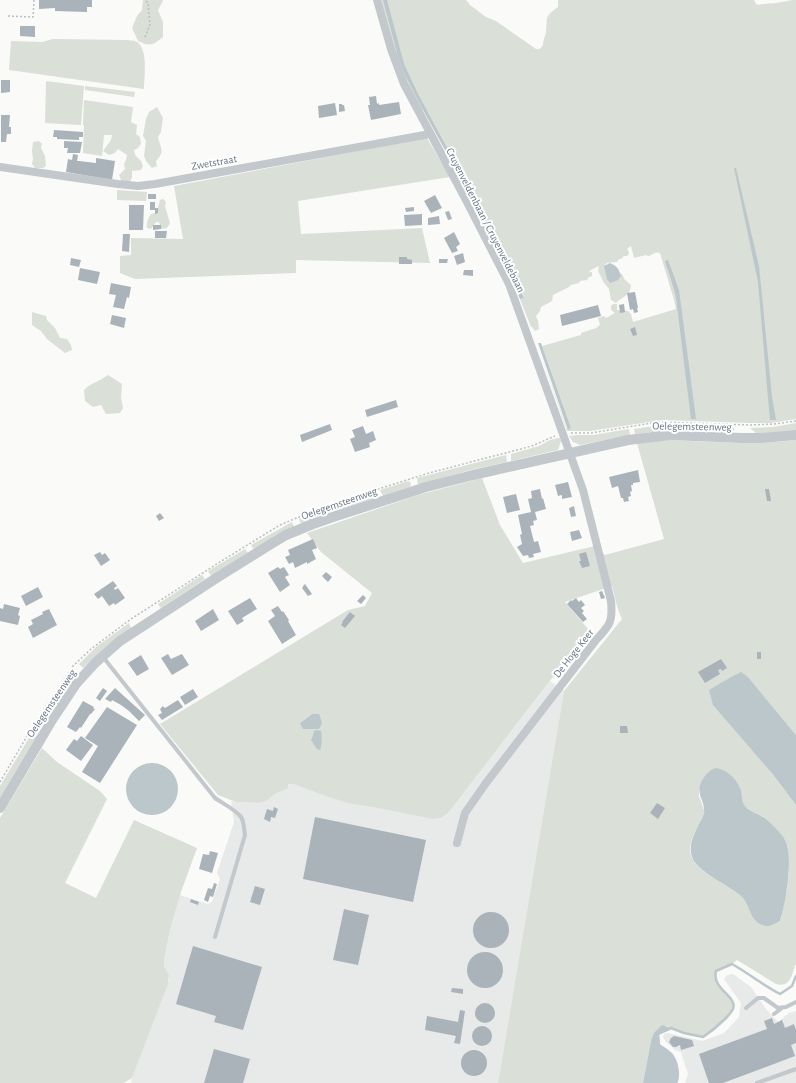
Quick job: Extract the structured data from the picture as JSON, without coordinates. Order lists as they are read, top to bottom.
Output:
{
  "streets": {
    "street": [
      "Zwetstraat",
      "Cruyenveldenbaan / Cruyenveldebaan",
      "Oelegemsteenweg",
      "De Hoge Keer"
    ]
  },
  "crossings": [
    ["Zwetstraat", "Cruyenveldenbaan / Cruyenveldebaan"],
    ["Cruyenveldenbaan / Cruyenveldebaan", "Oelegemsteenweg"],
    ["Cruyenveldenbaan / Cruyenveldebaan", "De Hoge Keer"],
    ["Oelegemsteenweg", "De Hoge Keer"]
  ]
}
